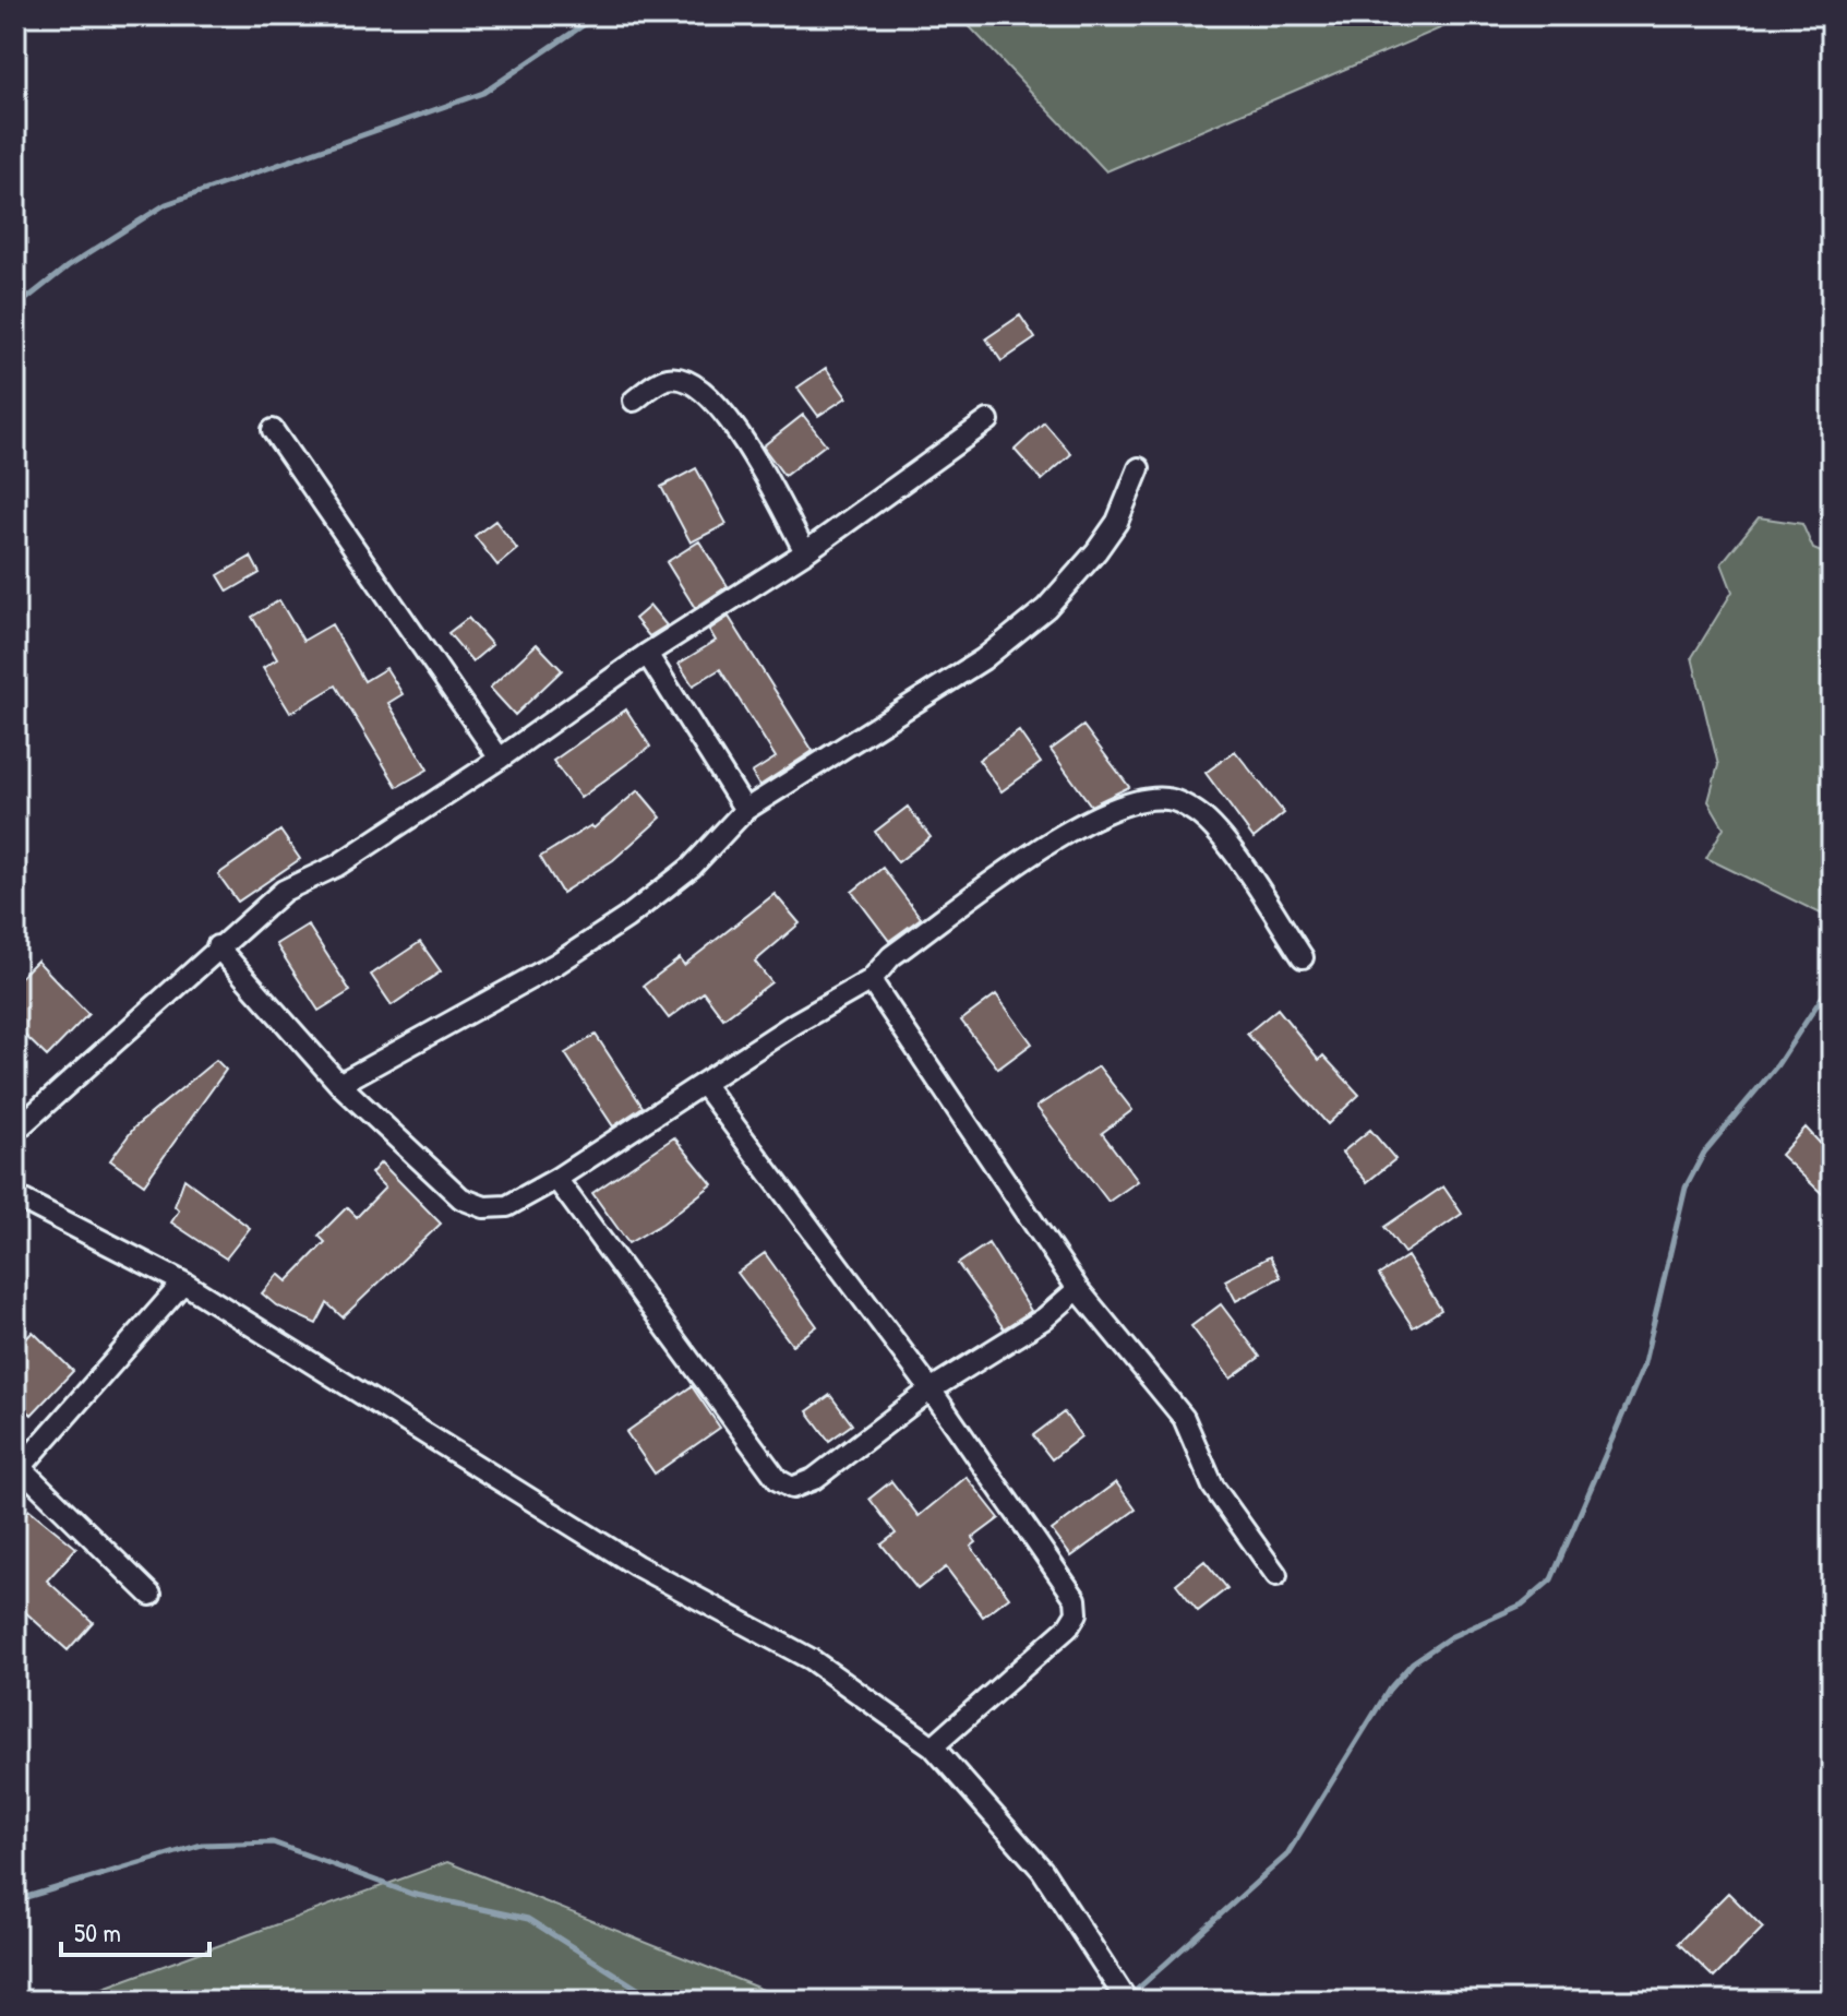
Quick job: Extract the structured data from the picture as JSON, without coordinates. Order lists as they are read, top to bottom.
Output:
{
  "scale_bar": "50 m"
}
